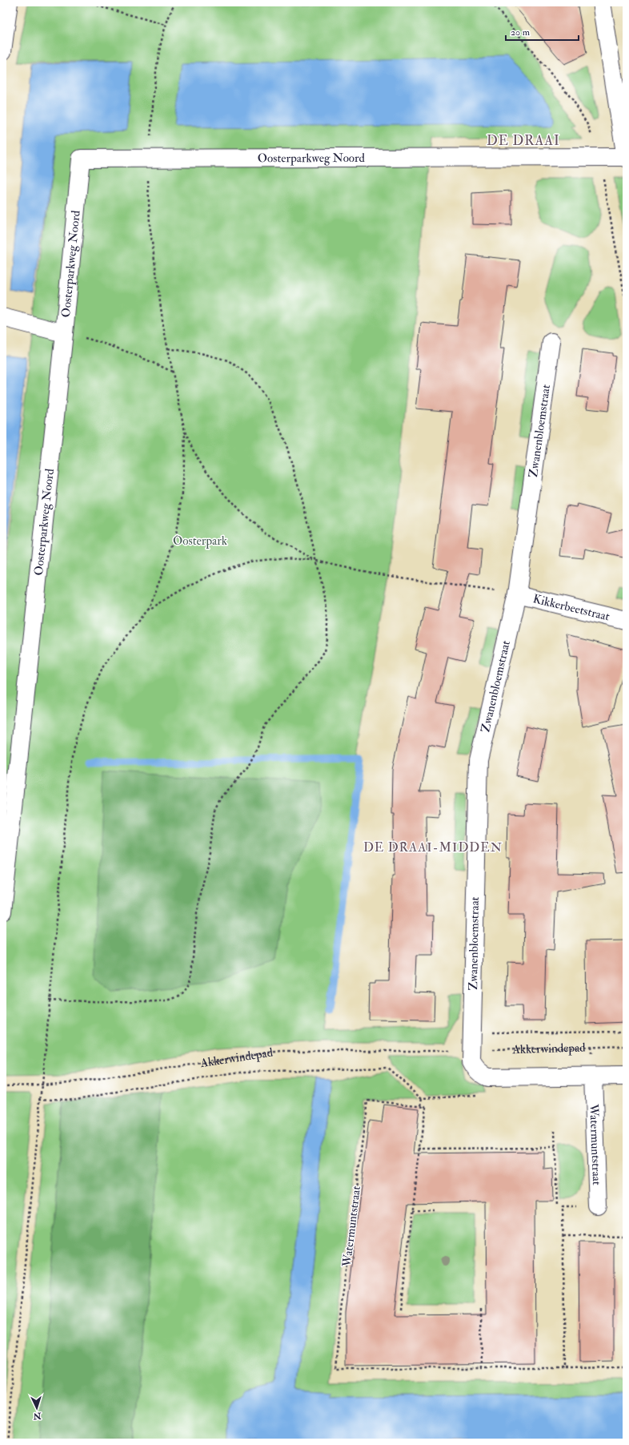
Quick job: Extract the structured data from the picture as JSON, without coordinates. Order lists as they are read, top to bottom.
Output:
{
  "streets": {
    "street": [
      "Oosterparkweg Noord",
      "Zwanenbloemstraat",
      "Kikkerbeetstraat",
      "Watermuntstraat"
    ],
    "path": ["Akkerwindepad"]
  },
  "crossings": [
    ["Zwanenbloemstraat", "Kikkerbeetstraat"]
  ],
  "districts": ["DE DRAAI", "DE DRAAI-MIDDEN"],
  "parks": ["Oosterpark"],
  "scale_bar": "20 m",
  "north": "bottom"
}
